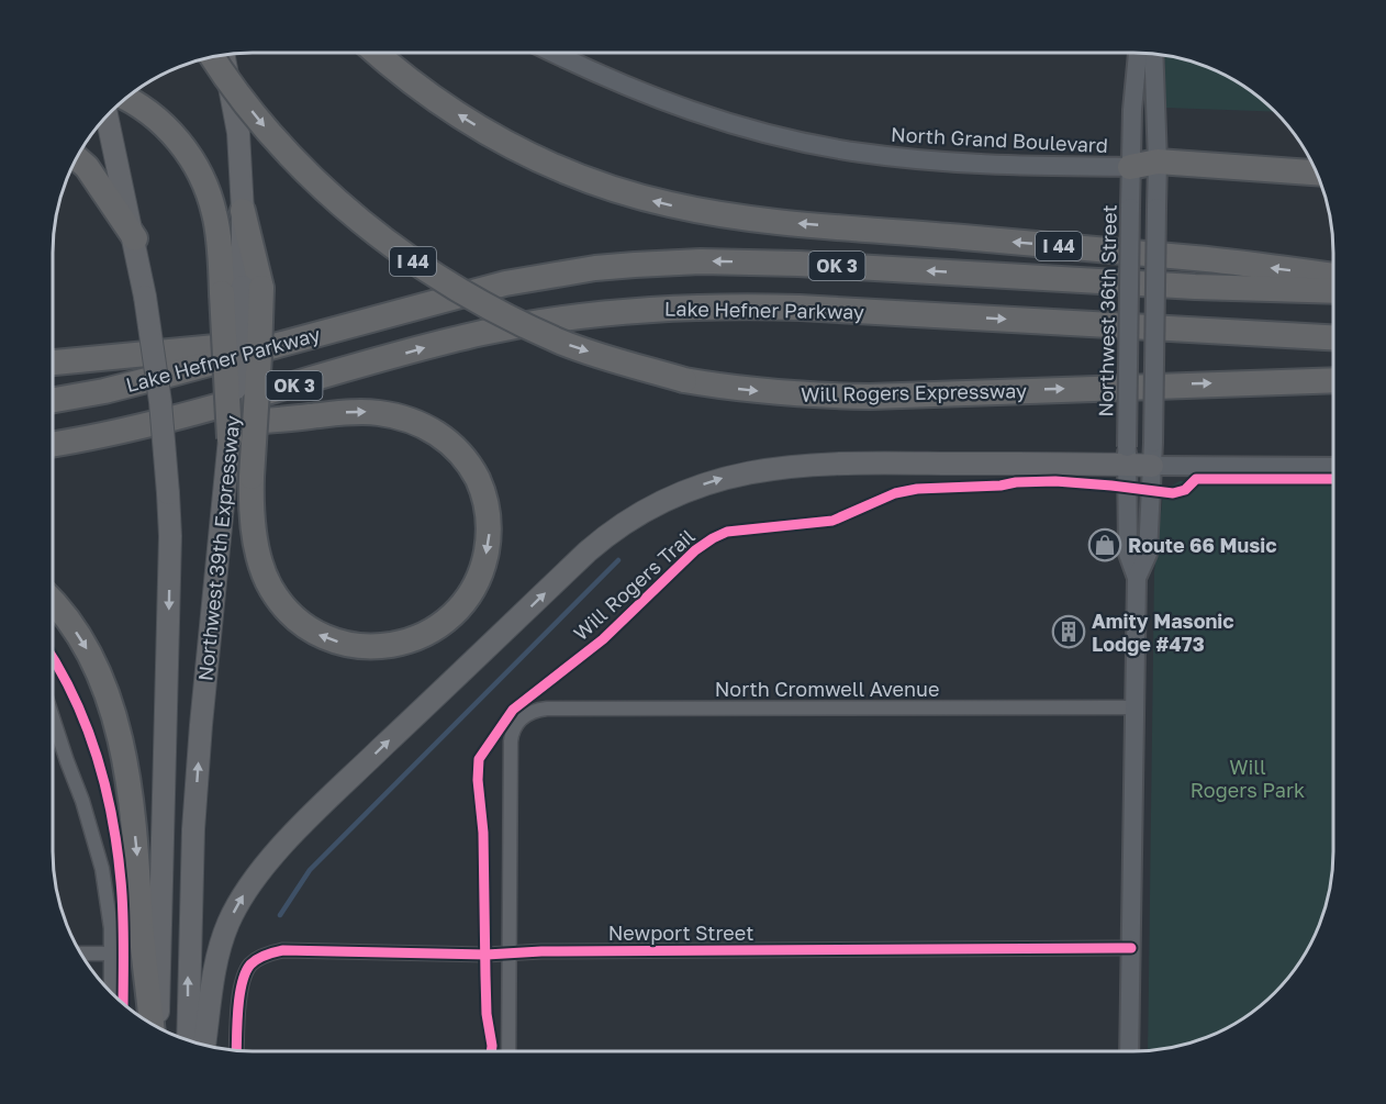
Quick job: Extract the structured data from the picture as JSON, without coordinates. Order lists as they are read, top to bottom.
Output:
{
  "streets": {
    "highway": [
      "I 44",
      "OK 3",
      "Lake Hefner Parkway",
      "Will Rogers Expressway",
      "Northwest 39th Expressway"
    ],
    "main road": ["North Grand Boulevard", "Northwest 36th Street"],
    "street": ["North Cromwell Avenue", "Newport Street"],
    "cycle path": ["Will Rogers Trail"]
  },
  "crossings": [
    ["North Grand Boulevard", "Northwest 36th Street"],
    ["Northwest 36th Street", "North Cromwell Avenue"],
    ["Northwest 36th Street", "Newport Street"],
    ["North Cromwell Avenue", "Newport Street"]
  ],
  "parks": ["Will Rogers Park"],
  "places": {
    "shop": ["Route 66 Music"],
    "building": ["Amity Masonic Lodge #473"]
  }
}
